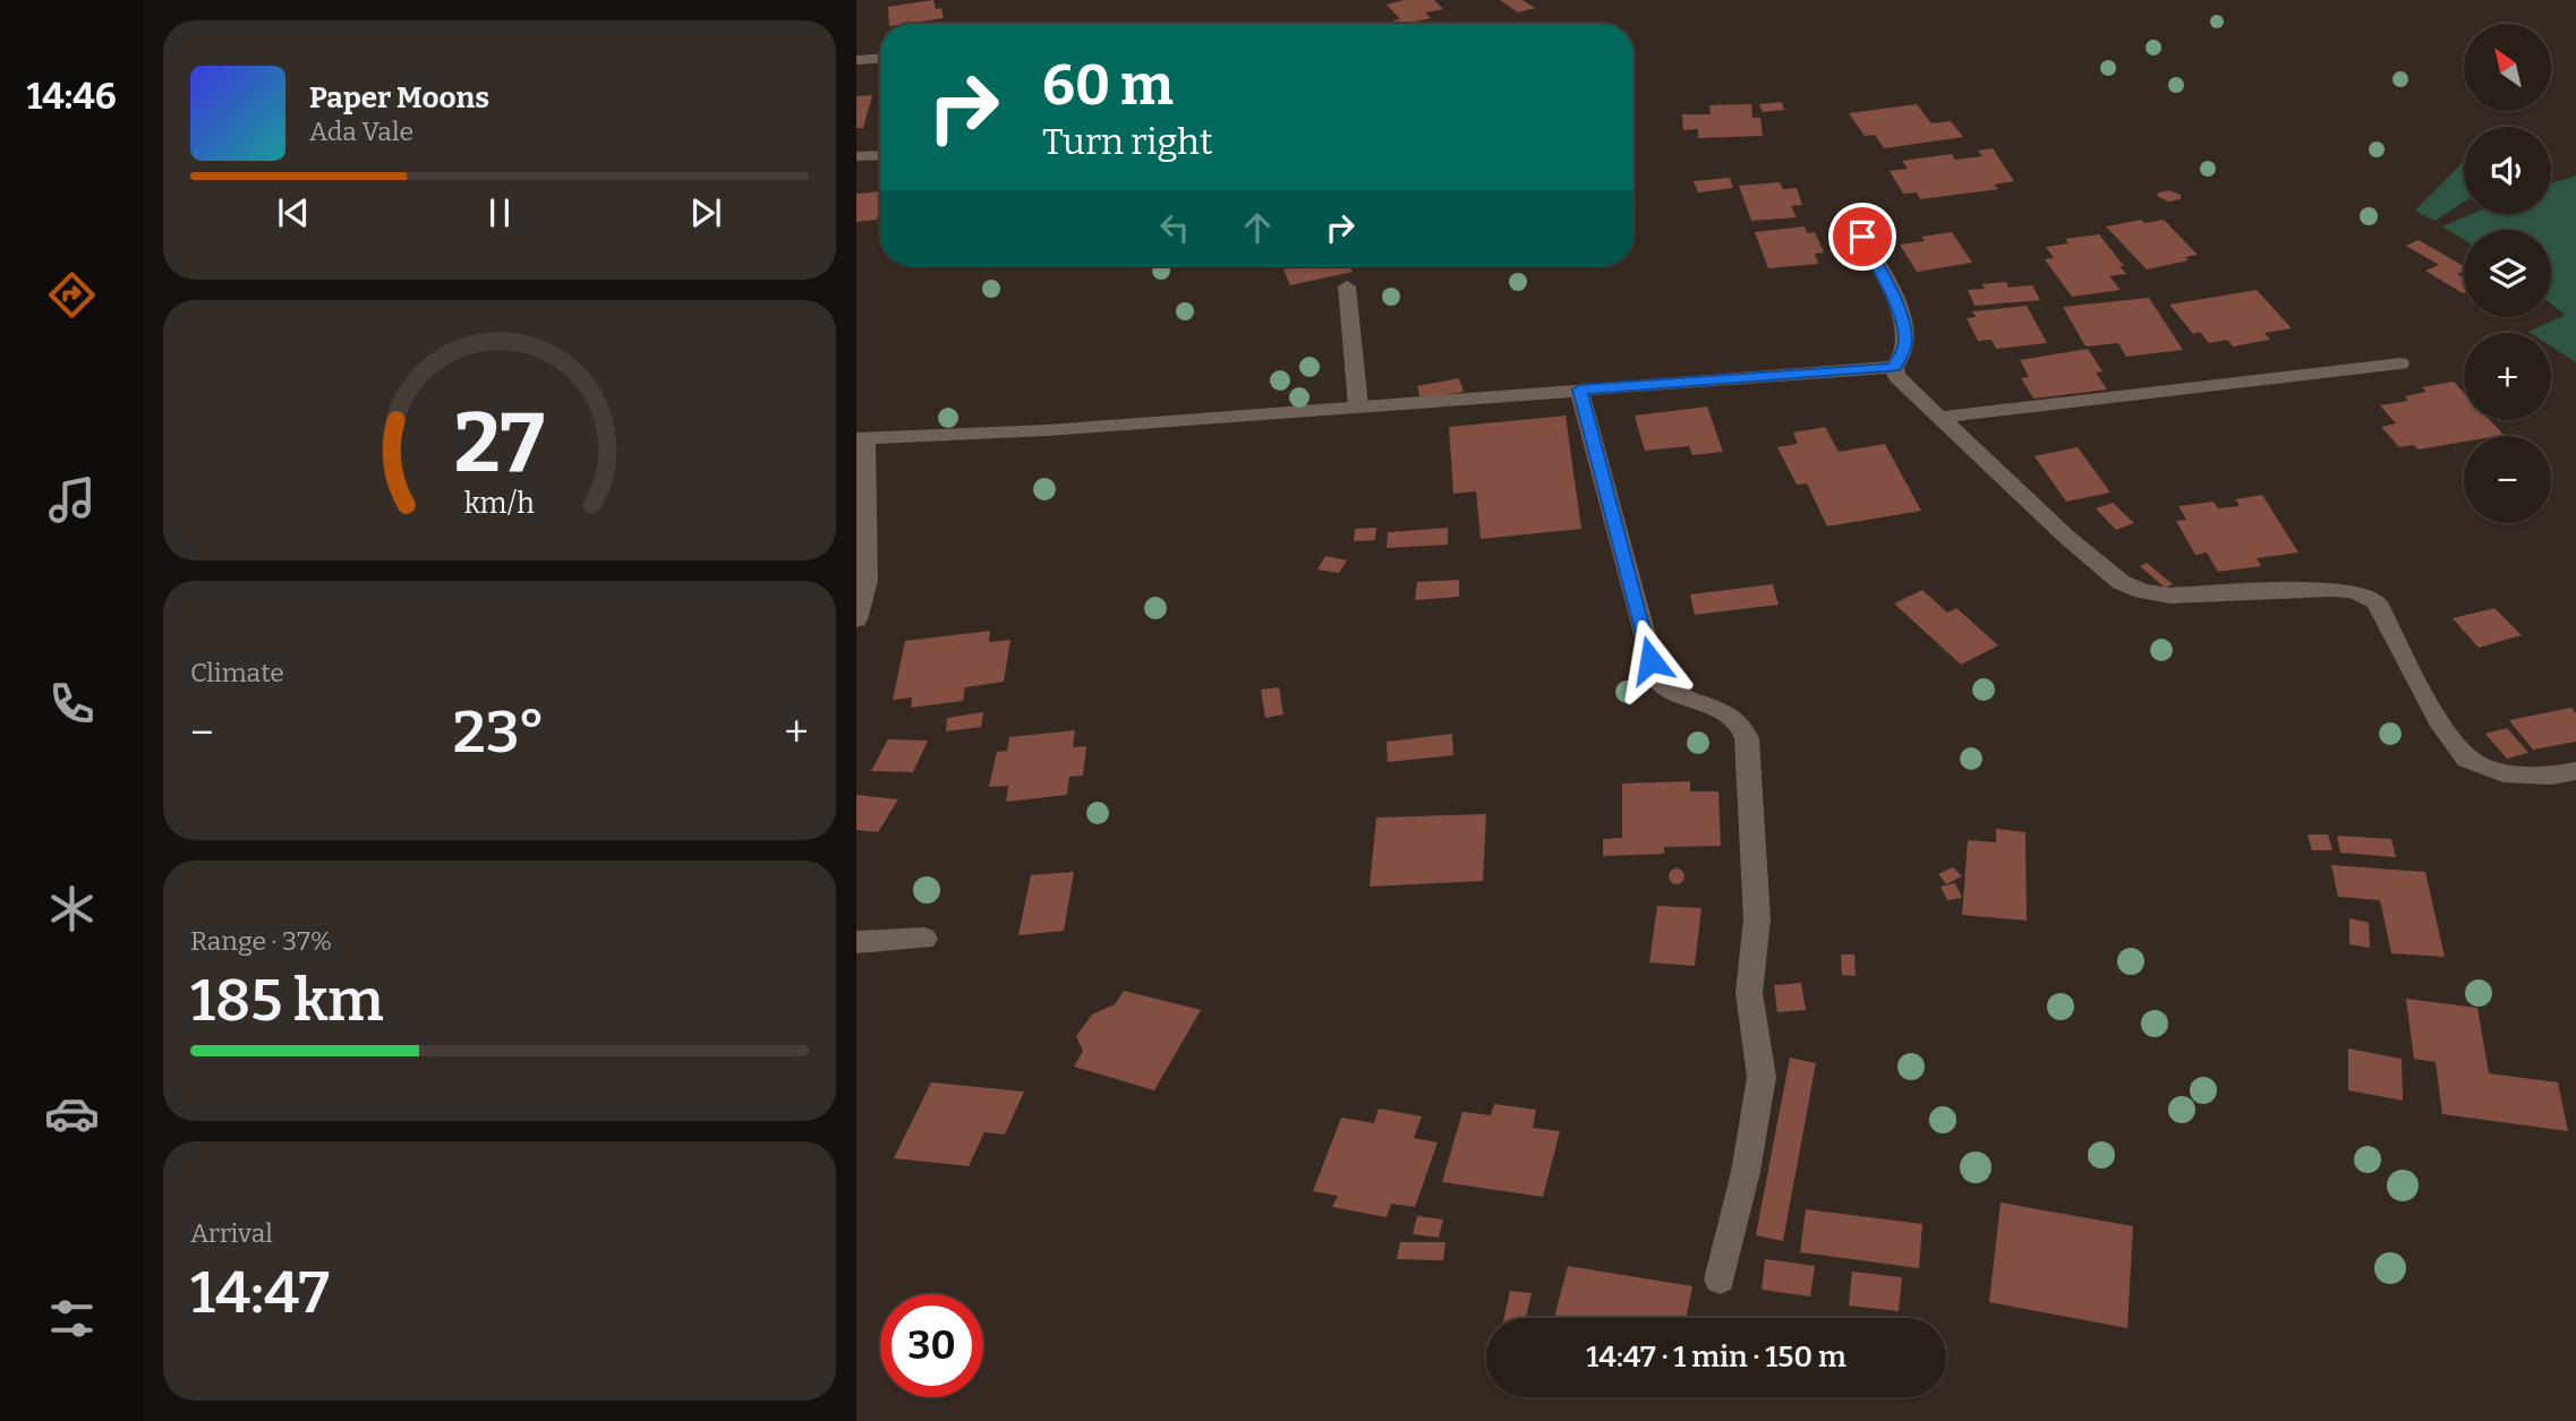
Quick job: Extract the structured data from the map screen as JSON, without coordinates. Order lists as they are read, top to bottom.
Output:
{
  "north": "top left",
  "page": {
    "tabs": "14:46",
    "map_buttons": ["+", "−"],
    "turn": ["60 m", "Turn right"],
    "song": ["Paper Moons", "Ada Vale"],
    "tile": [
      "Climate",
      ["Range · 37%", "185 km"],
      ["Arrival", "14:47"]
    ],
    "heat": ["−", "23°", "+"],
    "limit": "30",
    "trip": "14:47 · 1 min · 150 m",
    "gauge": ["27", "km/h"]
  }
}
